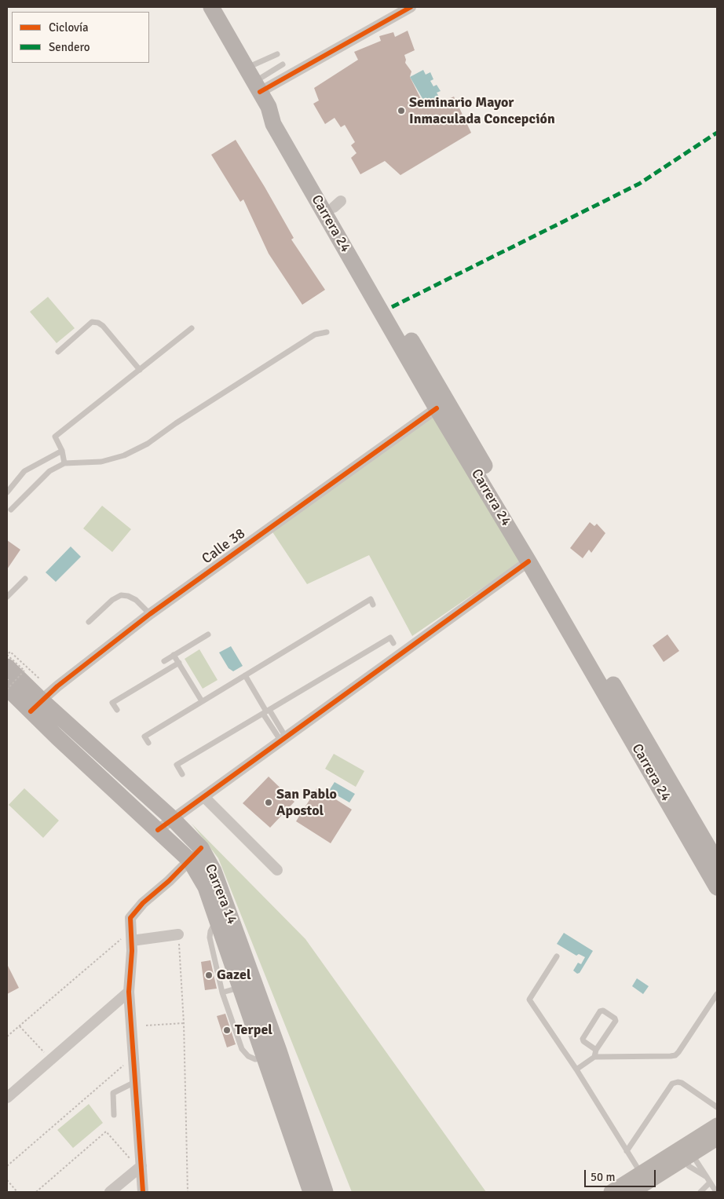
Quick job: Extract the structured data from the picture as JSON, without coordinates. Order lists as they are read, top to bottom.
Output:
{
  "streets": {
    "main road": ["Carrera 24", "Carrera 14"],
    "street": ["Calle 38"]
  },
  "crossings": [
    ["Carrera 24", "Calle 38"],
    ["Calle 38", "Carrera 14"]
  ],
  "places": [
    "Seminario Mayor Inmaculada Concepción",
    "San Pablo Apostol",
    "Gazel",
    "Terpel"
  ],
  "legend": ["Ciclovía", "Sendero"],
  "scale_bar": "50 m"
}
